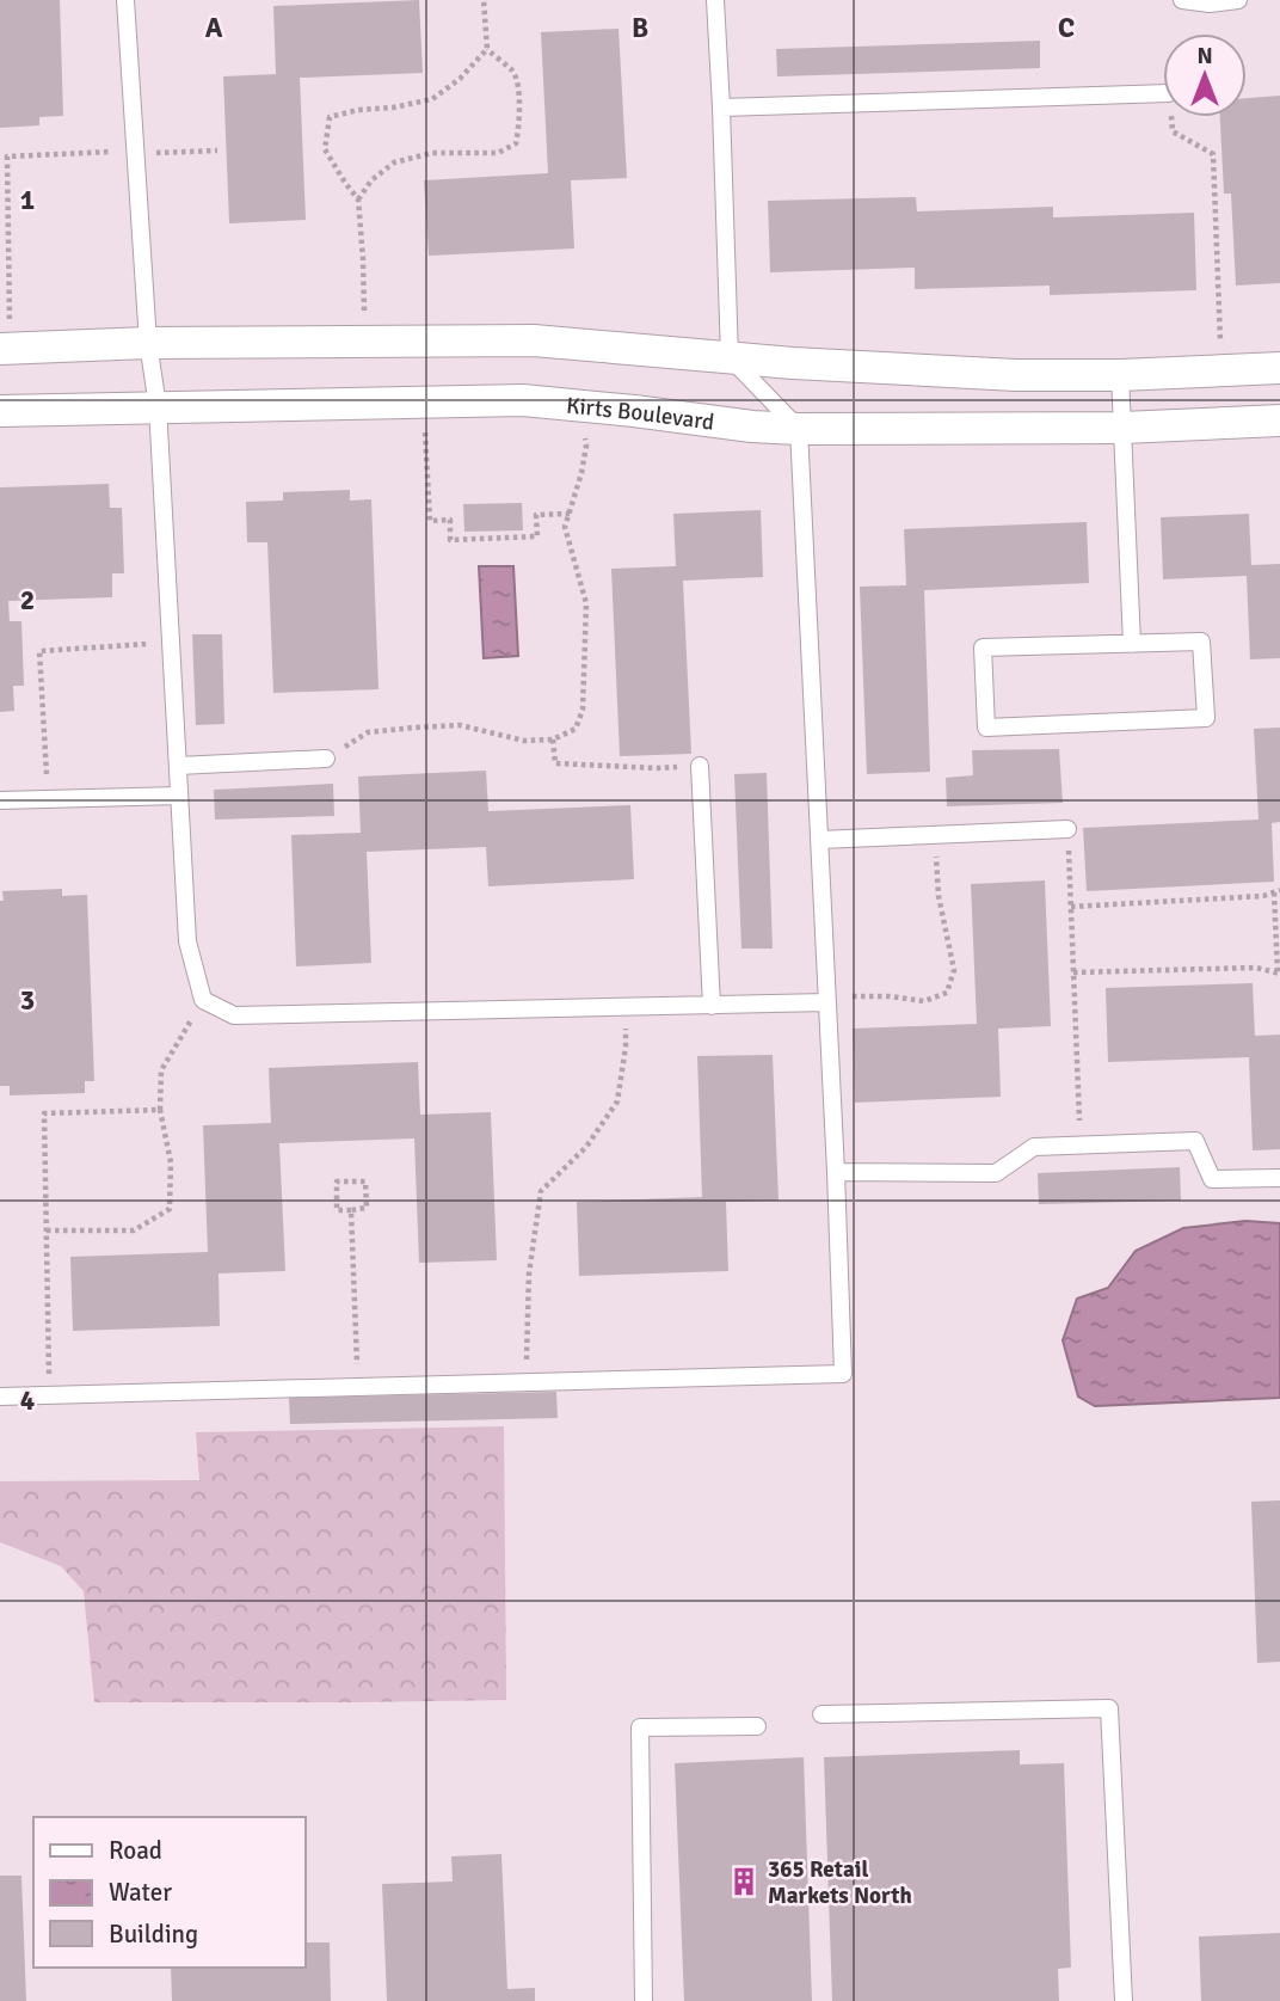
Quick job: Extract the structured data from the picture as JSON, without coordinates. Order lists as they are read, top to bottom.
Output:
{
  "streets": {
    "street": ["Kirts Boulevard"]
  },
  "places": {
    "building": ["365 Retail Markets North"]
  },
  "legend": ["Road", "Water", "Building"],
  "north": "top",
  "grid": {
    "columns": ["A", "B", "C"],
    "rows": [
      "1",
      "2",
      "3",
      "4"
    ]
  }
}
